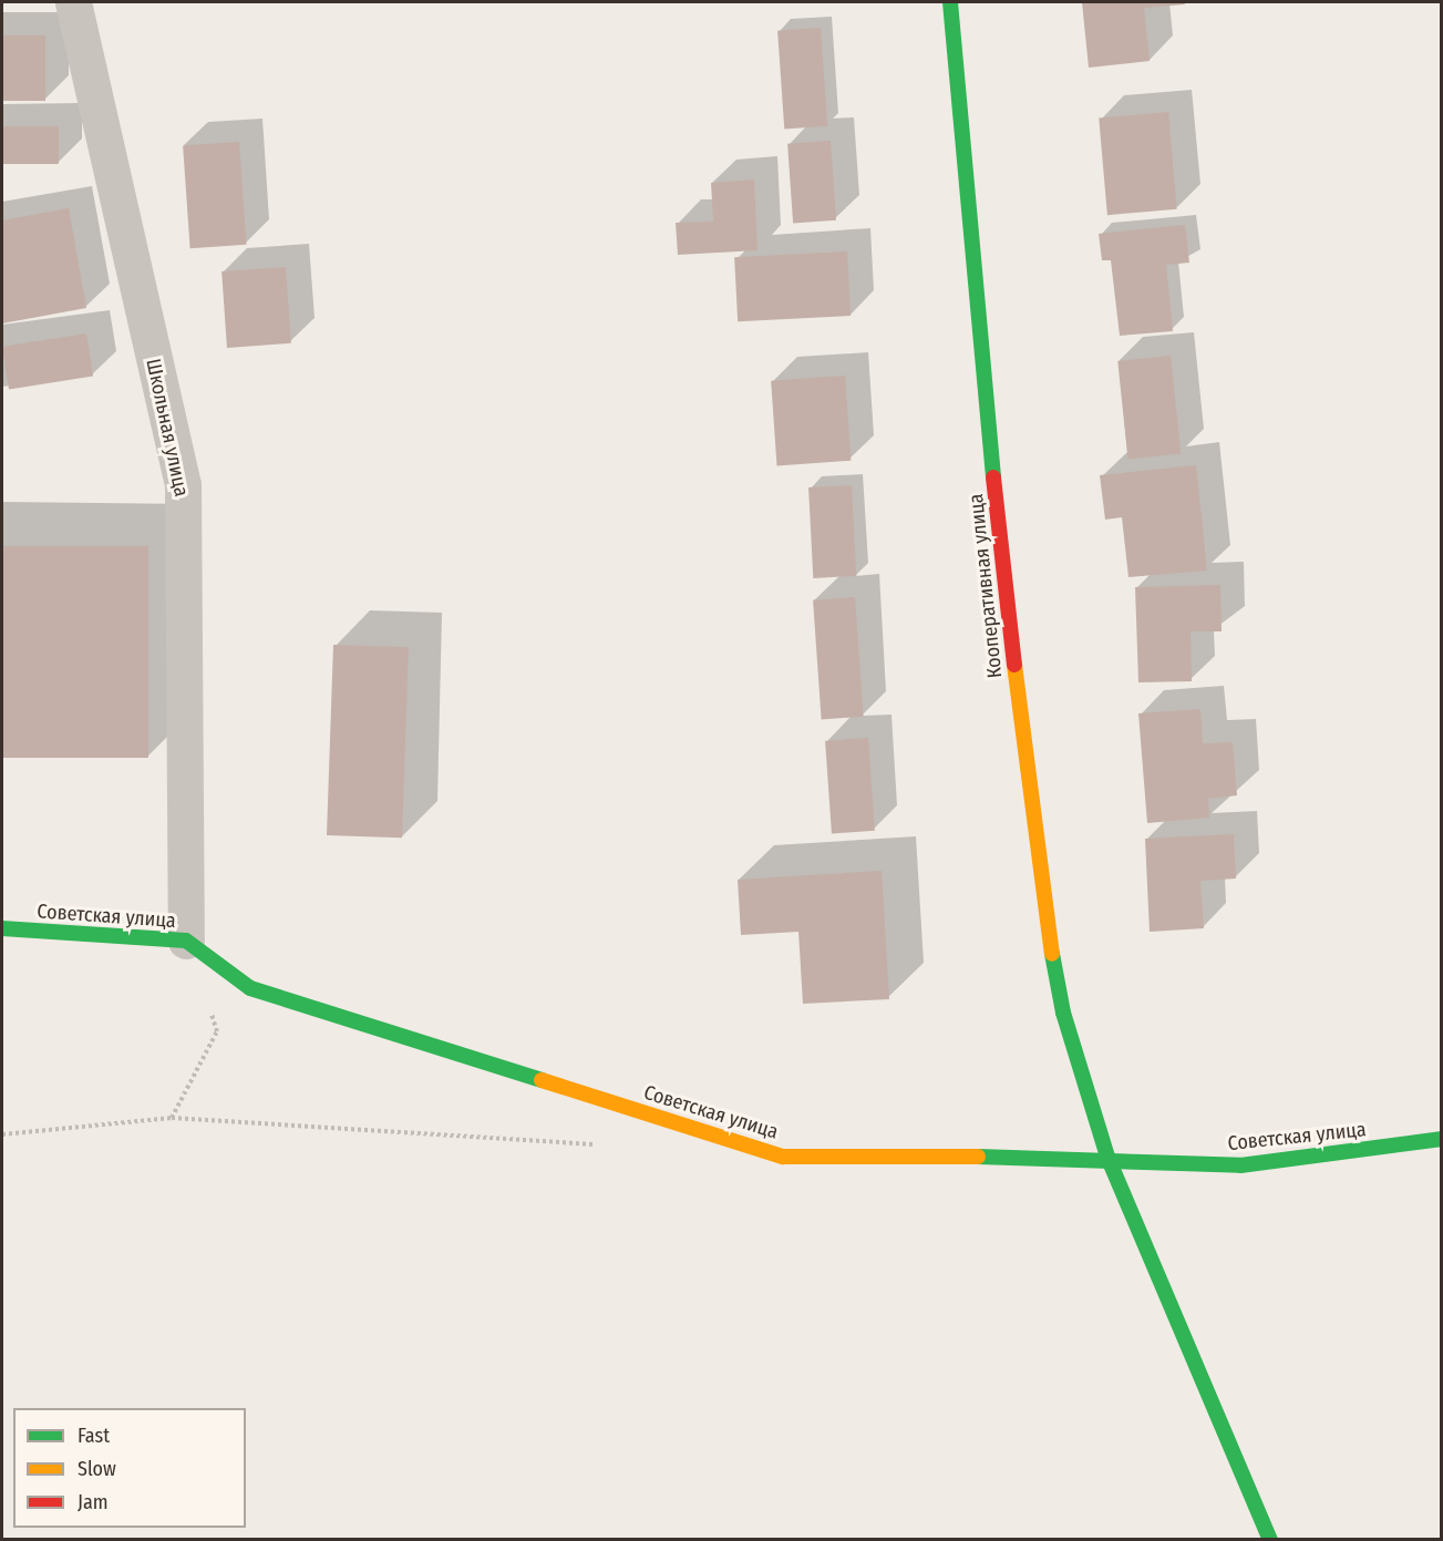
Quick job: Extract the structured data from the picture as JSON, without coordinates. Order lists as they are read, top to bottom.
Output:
{
  "streets": {
    "street": ["Школьная улица", "Кооперативная улица", "Советская улица"]
  },
  "crossings": [
    ["Школьная улица", "Советская улица"],
    ["Кооперативная улица", "Советская улица"]
  ],
  "legend": ["Fast", "Slow", "Jam"]
}
